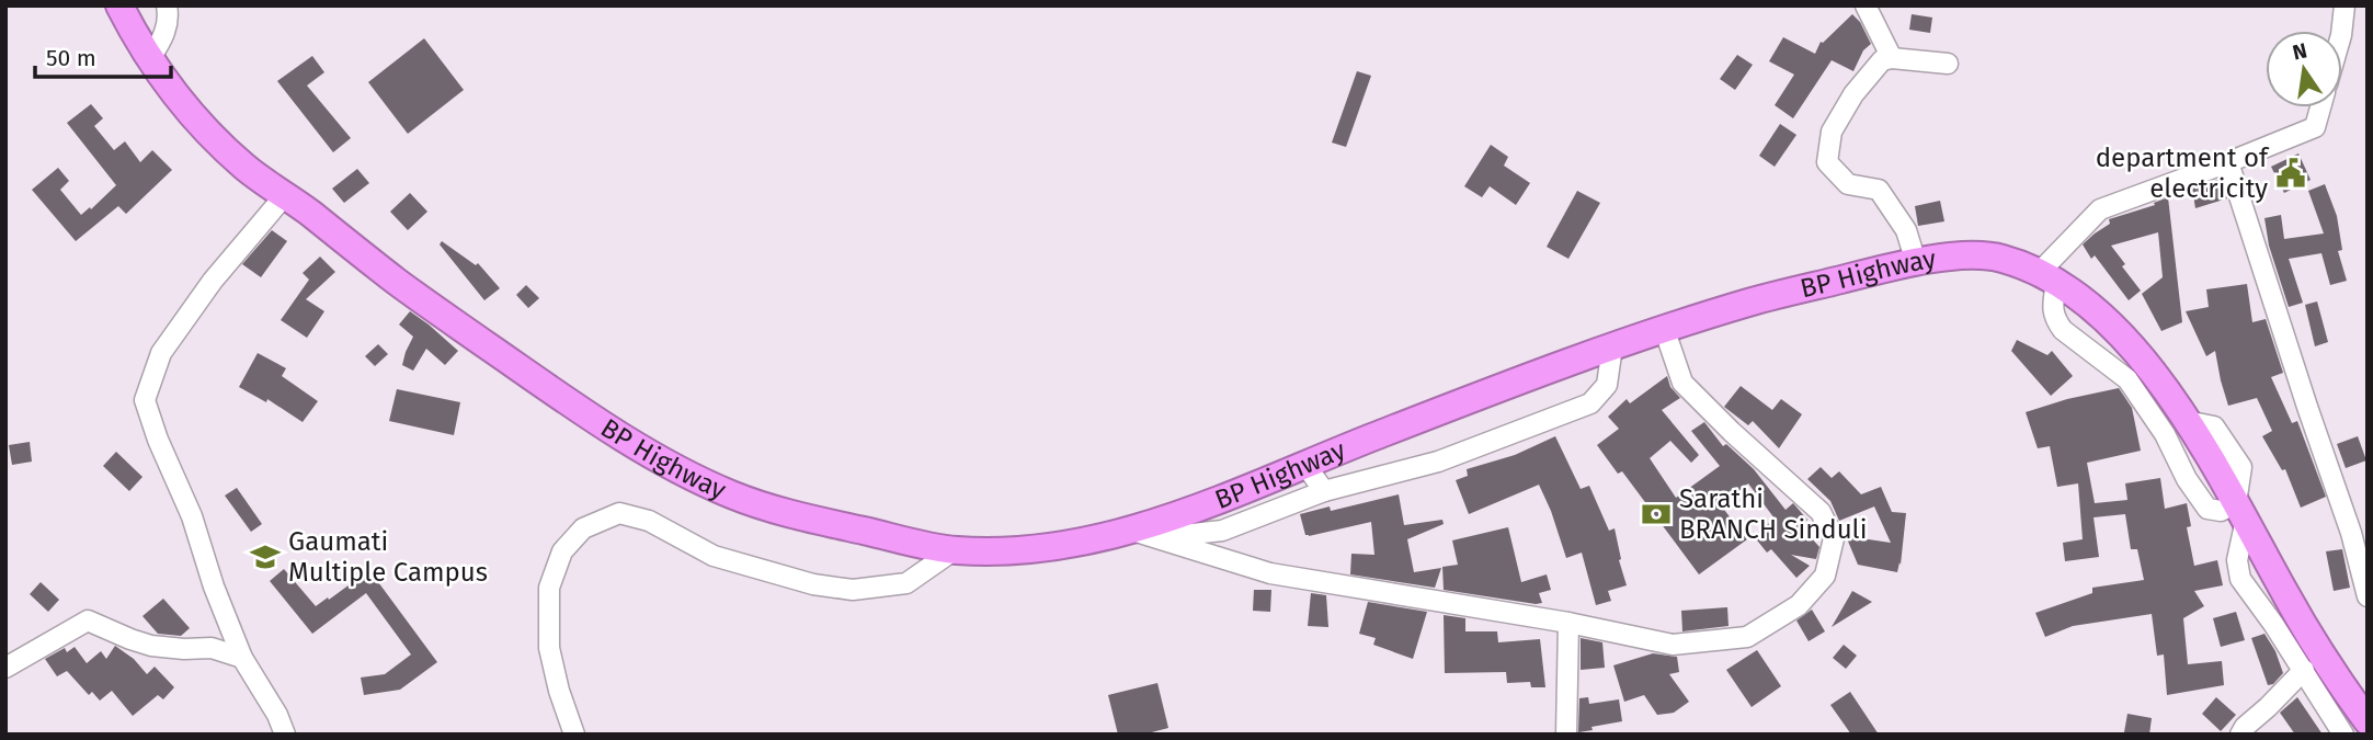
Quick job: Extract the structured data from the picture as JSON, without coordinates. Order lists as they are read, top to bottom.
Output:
{
  "streets": {
    "highway": ["BP Highway"]
  },
  "places": {
    "public building": ["department of electricity"],
    "bank": ["Sarathi BRANCH Sinduli"],
    "school or university": ["Gaumati Multiple Campus"]
  },
  "scale_bar": "50 m",
  "north": "top"
}
